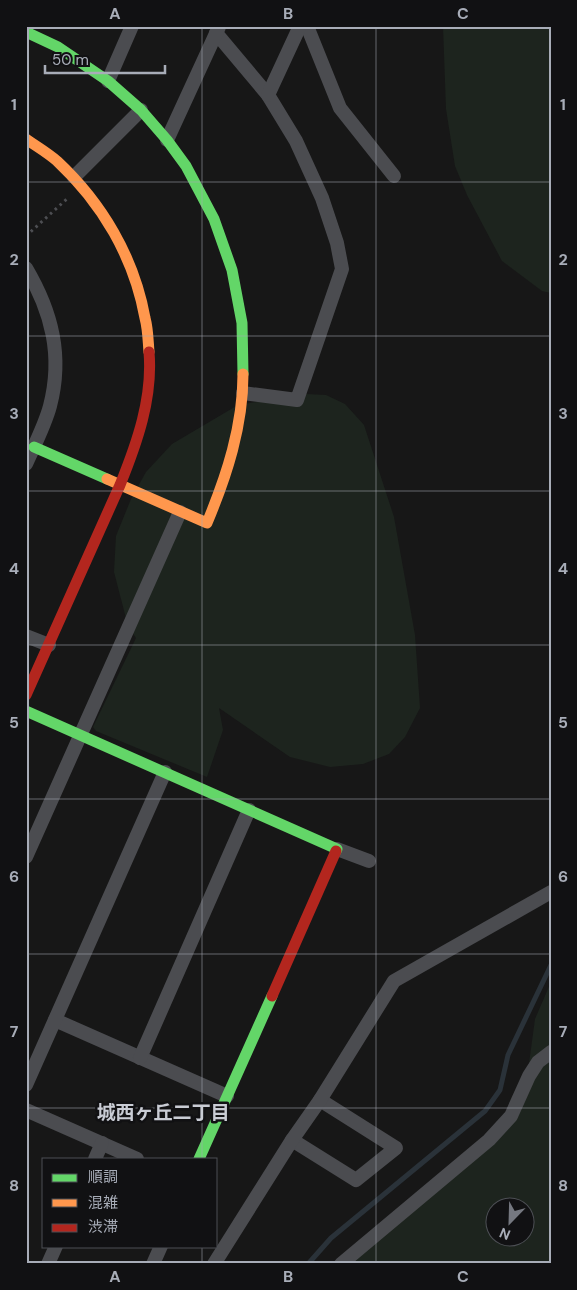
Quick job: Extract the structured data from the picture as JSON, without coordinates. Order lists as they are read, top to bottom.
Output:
{
  "districts": ["城西ヶ丘二丁目"],
  "legend": ["順調", "混雑", "渋滞"],
  "scale_bar": "50 m",
  "north": "bottom left",
  "grid": {
    "columns": ["A", "B", "C"],
    "rows": [
      "1",
      "2",
      "3",
      "4",
      "5",
      "6",
      "7",
      "8"
    ]
  }
}
